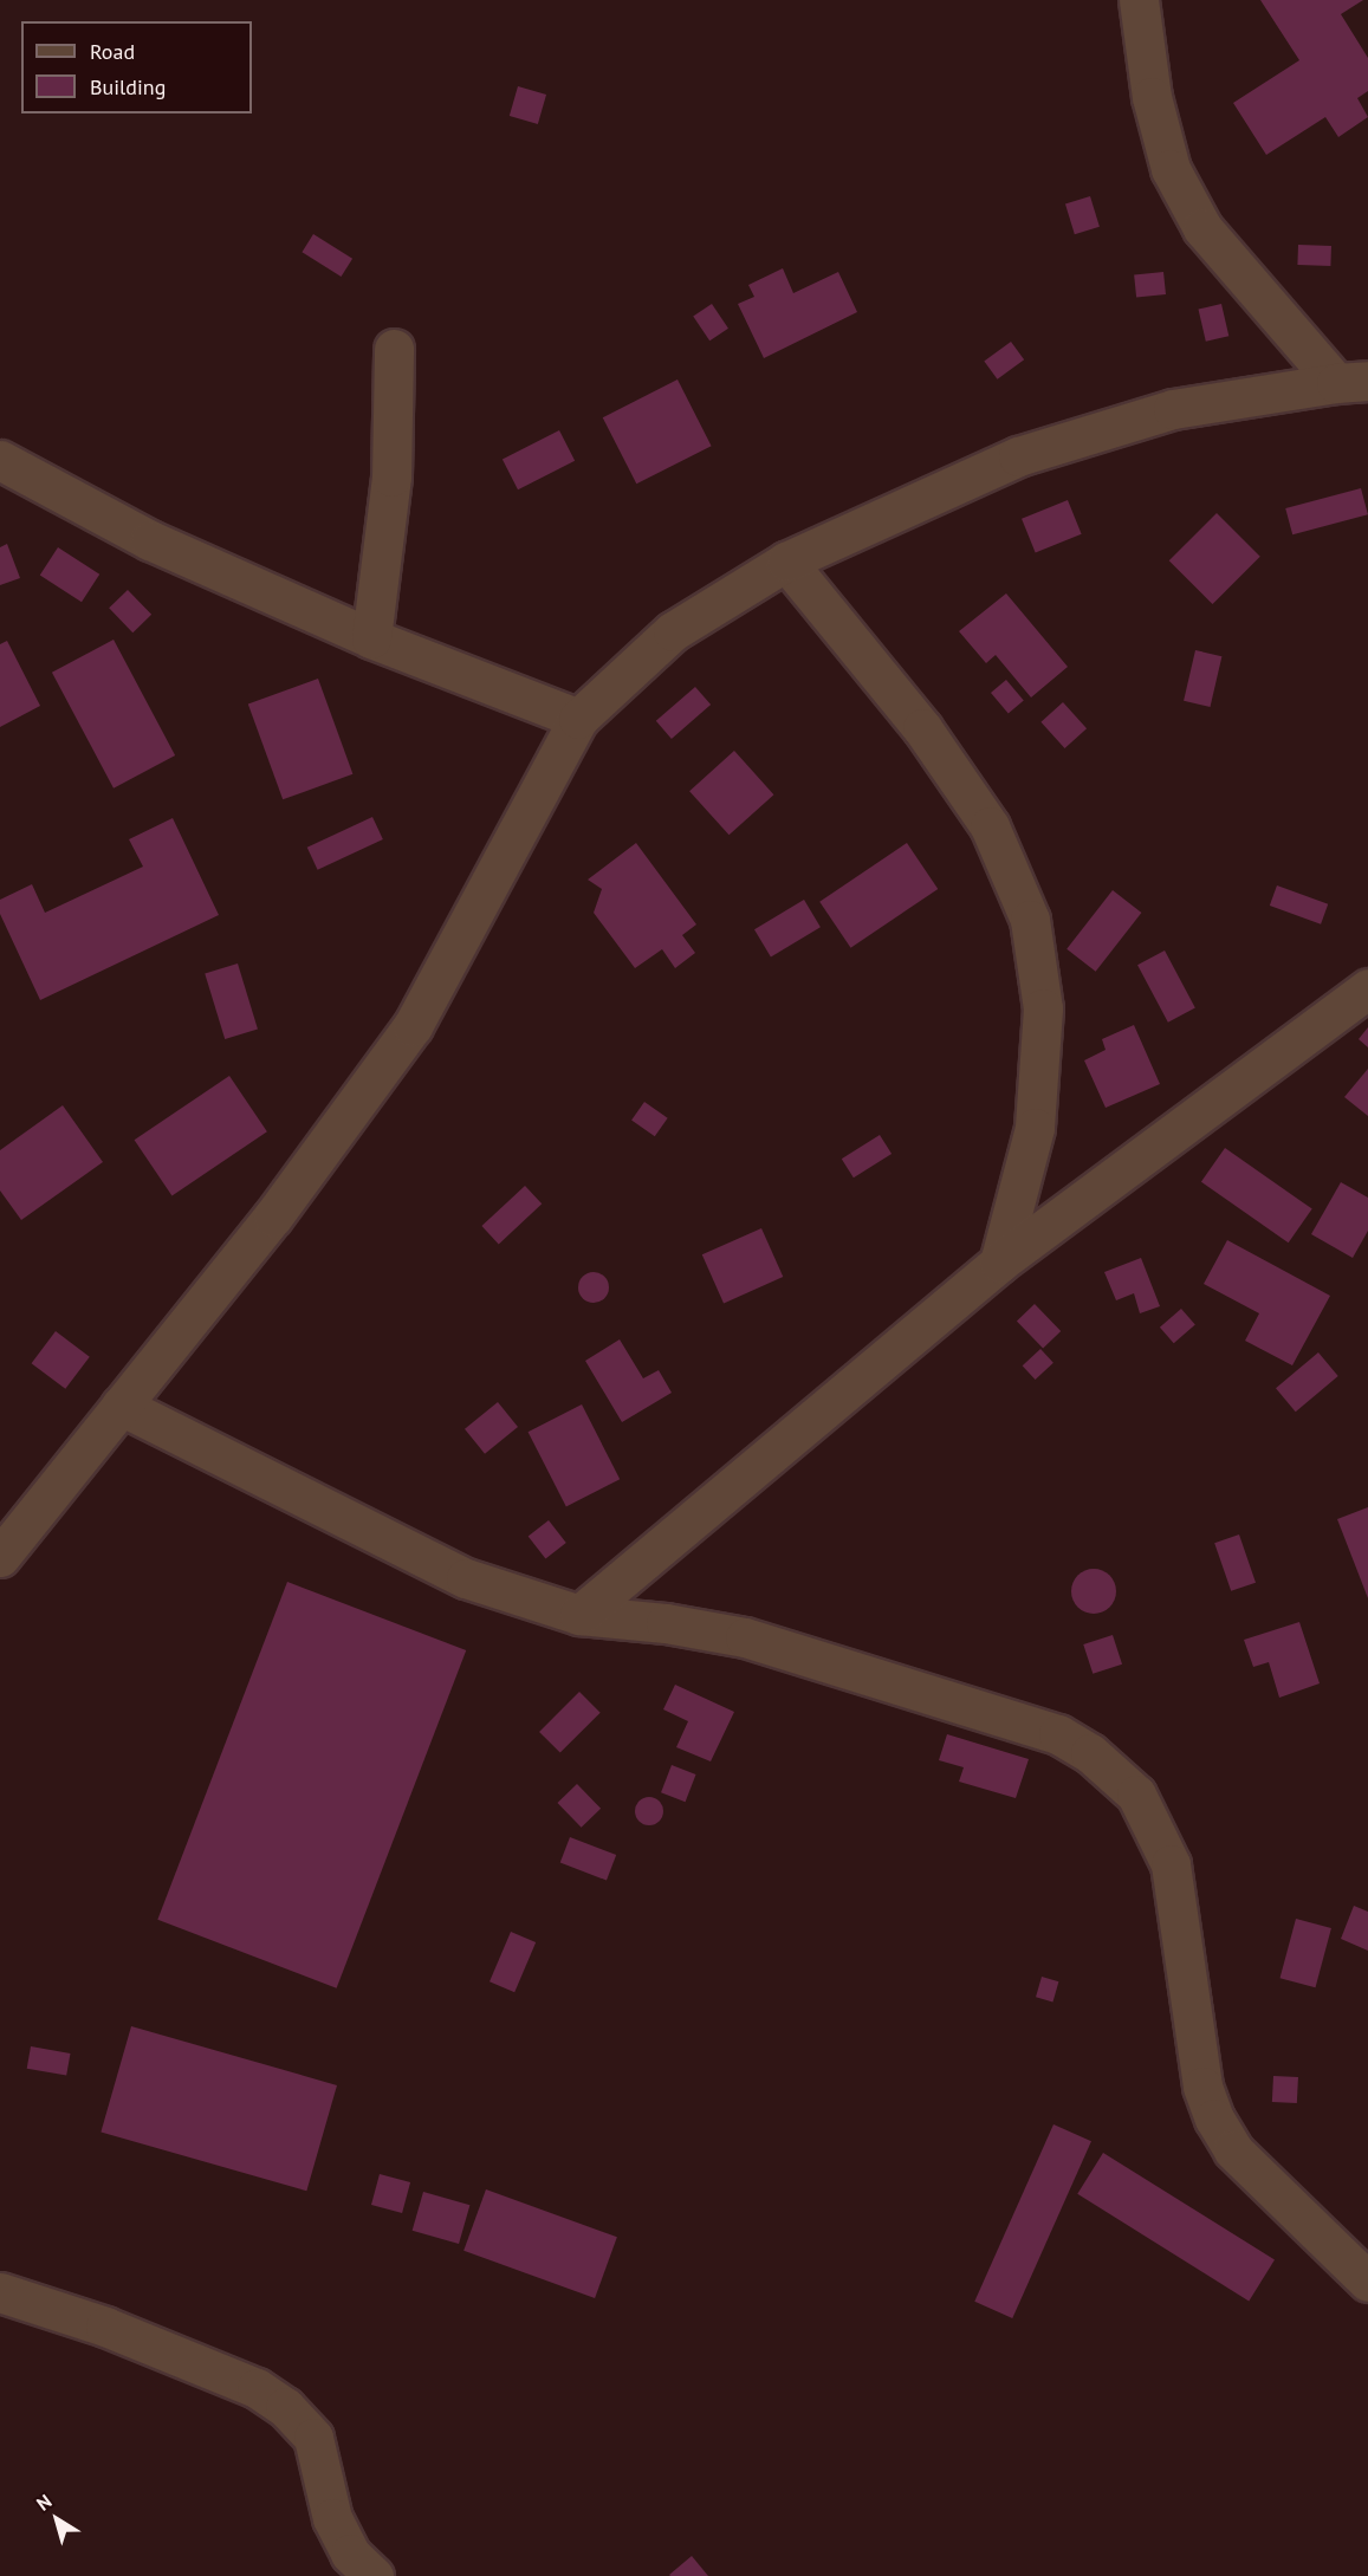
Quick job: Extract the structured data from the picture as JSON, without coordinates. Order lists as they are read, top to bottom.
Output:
{
  "legend": ["Road", "Building"],
  "north": "top left"
}
